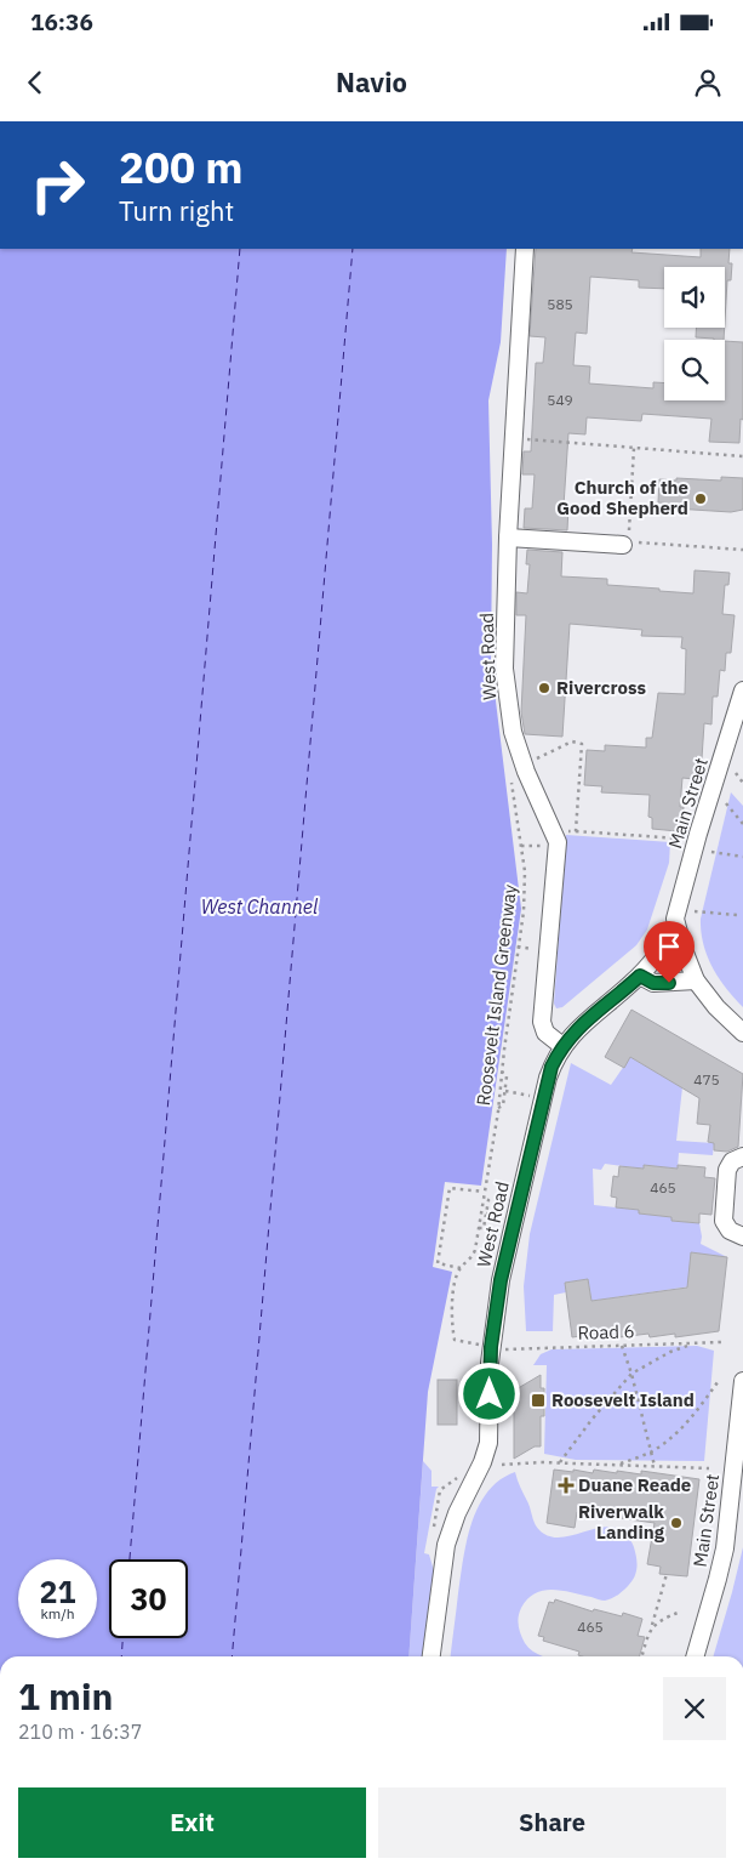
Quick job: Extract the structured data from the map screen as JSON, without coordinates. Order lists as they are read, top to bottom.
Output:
{
  "streets": {
    "street": ["West Road", "Main Street"],
    "path": ["Roosevelt Island Greenway", "Road 6"]
  },
  "crossings": [
    ["West Road", "Main Street"],
    ["West Road", "Roosevelt Island Greenway"],
    ["West Road", "Road 6"],
    ["Roosevelt Island Greenway", "Road 6"]
  ],
  "water": ["West Channel"],
  "places": {
    "other": ["Church of the Good Shepherd", "Rivercross", "Riverwalk Landing"],
    "transit": ["Roosevelt Island"],
    "health": ["Duane Reade"]
  },
  "house_numbers": [
    "585",
    "549",
    "475",
    "465",
    "465"
  ],
  "page": {
    "status": "16:36",
    "header": "Navio",
    "turn": ["200 m", "Turn right"],
    "speed": "21 km/h",
    "limit": "30",
    "heading": ["1 min", "210 m · 16:37"],
    "buttons": ["Exit", "Share"]
  }
}
